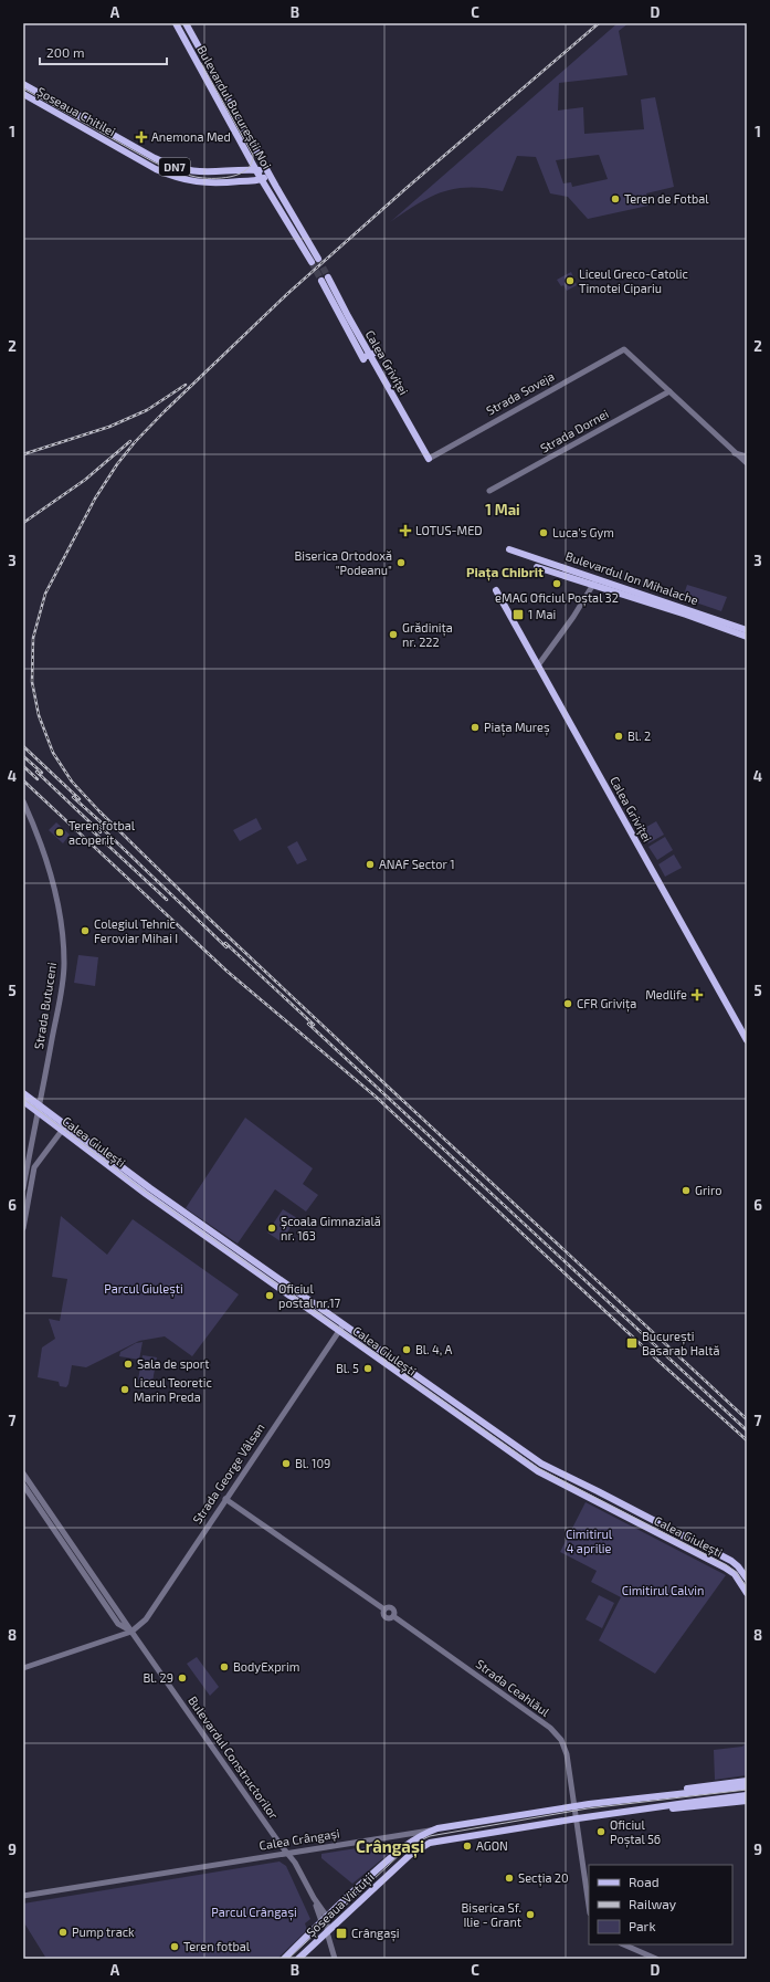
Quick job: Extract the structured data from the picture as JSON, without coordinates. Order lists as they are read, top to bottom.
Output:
{
  "streets": {
    "main road": [
      "Bulevardul Bucureștii Noi",
      "Șoseaua Chitilei",
      "DN7",
      "Calea Griviței",
      "Bulevardul Ion Mihalache",
      "Calea Giulești",
      "Calea Crângași",
      "Șoseaua Virtuții"
    ],
    "street": [
      "Strada Soveja",
      "Strada Dornei",
      "Strada Butuceni",
      "Strada George Vâlsan",
      "Strada Ceahlăul",
      "Bulevardul Constructorilor"
    ]
  },
  "crossings": [
    ["Bulevardul Bucureștii Noi", "Șoseaua Chitilei"],
    ["Calea Griviței", "Strada Soveja"],
    ["Strada Soveja", "Strada Dornei"],
    ["Strada Butuceni", "Calea Giulești"],
    ["Calea Giulești", "Strada George Vâlsan"],
    ["Strada George Vâlsan", "Strada Ceahlăul"],
    ["Strada George Vâlsan", "Bulevardul Constructorilor"],
    ["Strada Ceahlăul", "Calea Crângași"],
    ["Strada Ceahlăul", "Șoseaua Virtuții"],
    ["Bulevardul Constructorilor", "Calea Crângași"],
    ["Bulevardul Constructorilor", "Șoseaua Virtuții"],
    ["Calea Crângași", "Șoseaua Virtuții"]
  ],
  "districts": ["1 Mai", "Piața Chibrit", "Crângași"],
  "parks": [
    "Parcul Giulești",
    "Cimitirul 4 aprilie",
    "Cimitirul Calvin",
    "Parcul Crângași"
  ],
  "places": {
    "health": ["Anemona Med", "LOTUS-MED", "Medlife"],
    "other": [
      "Teren de Fotbal",
      "Liceul Greco-Catolic Timotei Cipariu",
      "Luca's Gym",
      "Biserica Ortodoxă \"Podeanu\"",
      "eMAG Oficiul Poștal 32",
      "Grădinița nr. 222",
      "Piața Mureș",
      "Bl. 2",
      "Teren fotbal acoperit",
      "ANAF Sector 1",
      "Colegiul Tehnic Feroviar Mihai I",
      "CFR Grivița",
      "Griro",
      "Şcoala Gimnazială nr. 163",
      "Oficiul postal nr.17",
      "Bl. 4, A",
      "Sala de sport",
      "Bl. 5",
      "Liceul Teoretic Marin Preda",
      "Bl. 109",
      "BodyExprim",
      "Bl. 29",
      "Oficiul Poștal 56",
      "AGON",
      "Secția 20",
      "Biserica Sf. Ilie - Grant",
      "Pump track",
      "Teren fotbal"
    ],
    "transit": ["1 Mai", "București Basarab Haltă", "Crângași"]
  },
  "legend": ["Road", "Railway", "Park"],
  "scale_bar": "200 m",
  "grid": {
    "columns": [
      "A",
      "B",
      "C",
      "D"
    ],
    "rows": [
      "1",
      "2",
      "3",
      "4",
      "5",
      "6",
      "7",
      "8",
      "9"
    ]
  }
}
